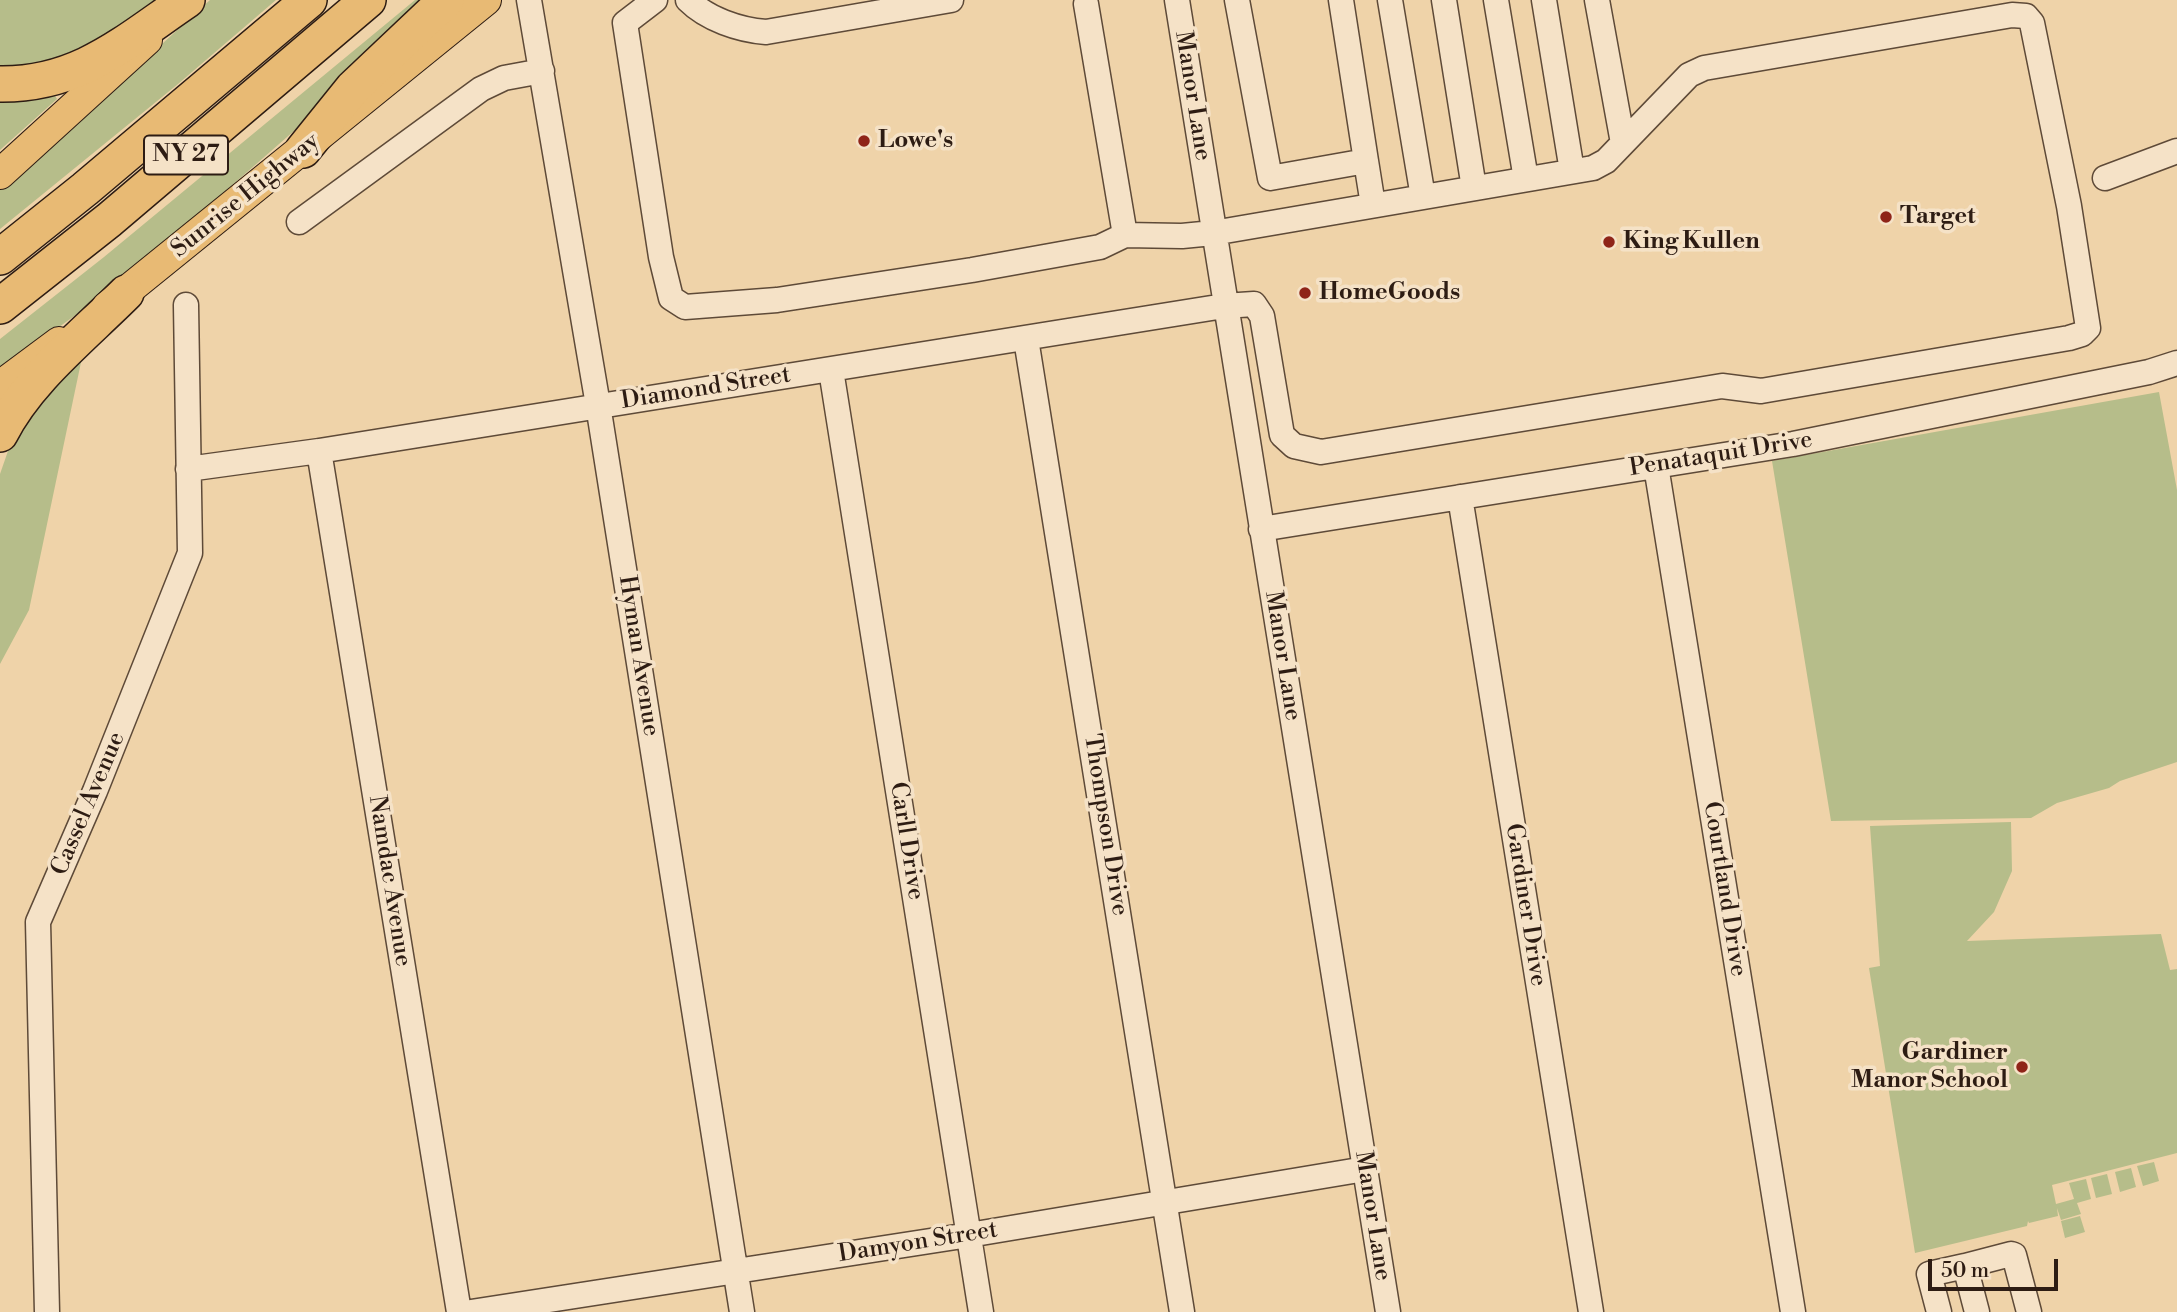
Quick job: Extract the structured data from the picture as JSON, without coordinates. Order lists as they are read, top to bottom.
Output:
{
  "streets": {
    "highway": ["NY 27"],
    "main road": ["Sunrise Highway"],
    "street": [
      "Manor Lane",
      "Diamond Street",
      "Penataquit Drive",
      "Hyman Avenue",
      "Cassel Avenue",
      "Thompson Drive",
      "Carll Drive",
      "Namdac Avenue",
      "Courtland Drive",
      "Gardiner Drive",
      "Damyon Street"
    ]
  },
  "crossings": [
    ["Manor Lane", "Diamond Street"],
    ["Manor Lane", "Penataquit Drive"],
    ["Manor Lane", "Damyon Street"],
    ["Diamond Street", "Hyman Avenue"],
    ["Diamond Street", "Cassel Avenue"],
    ["Diamond Street", "Thompson Drive"],
    ["Diamond Street", "Carll Drive"],
    ["Diamond Street", "Namdac Avenue"],
    ["Penataquit Drive", "Courtland Drive"],
    ["Penataquit Drive", "Gardiner Drive"],
    ["Hyman Avenue", "Damyon Street"],
    ["Thompson Drive", "Damyon Street"],
    ["Carll Drive", "Damyon Street"]
  ],
  "places": [
    "Lowe's",
    "Target",
    "King Kullen",
    "HomeGoods",
    "Gardiner Manor School"
  ],
  "scale_bar": "50 m"
}
